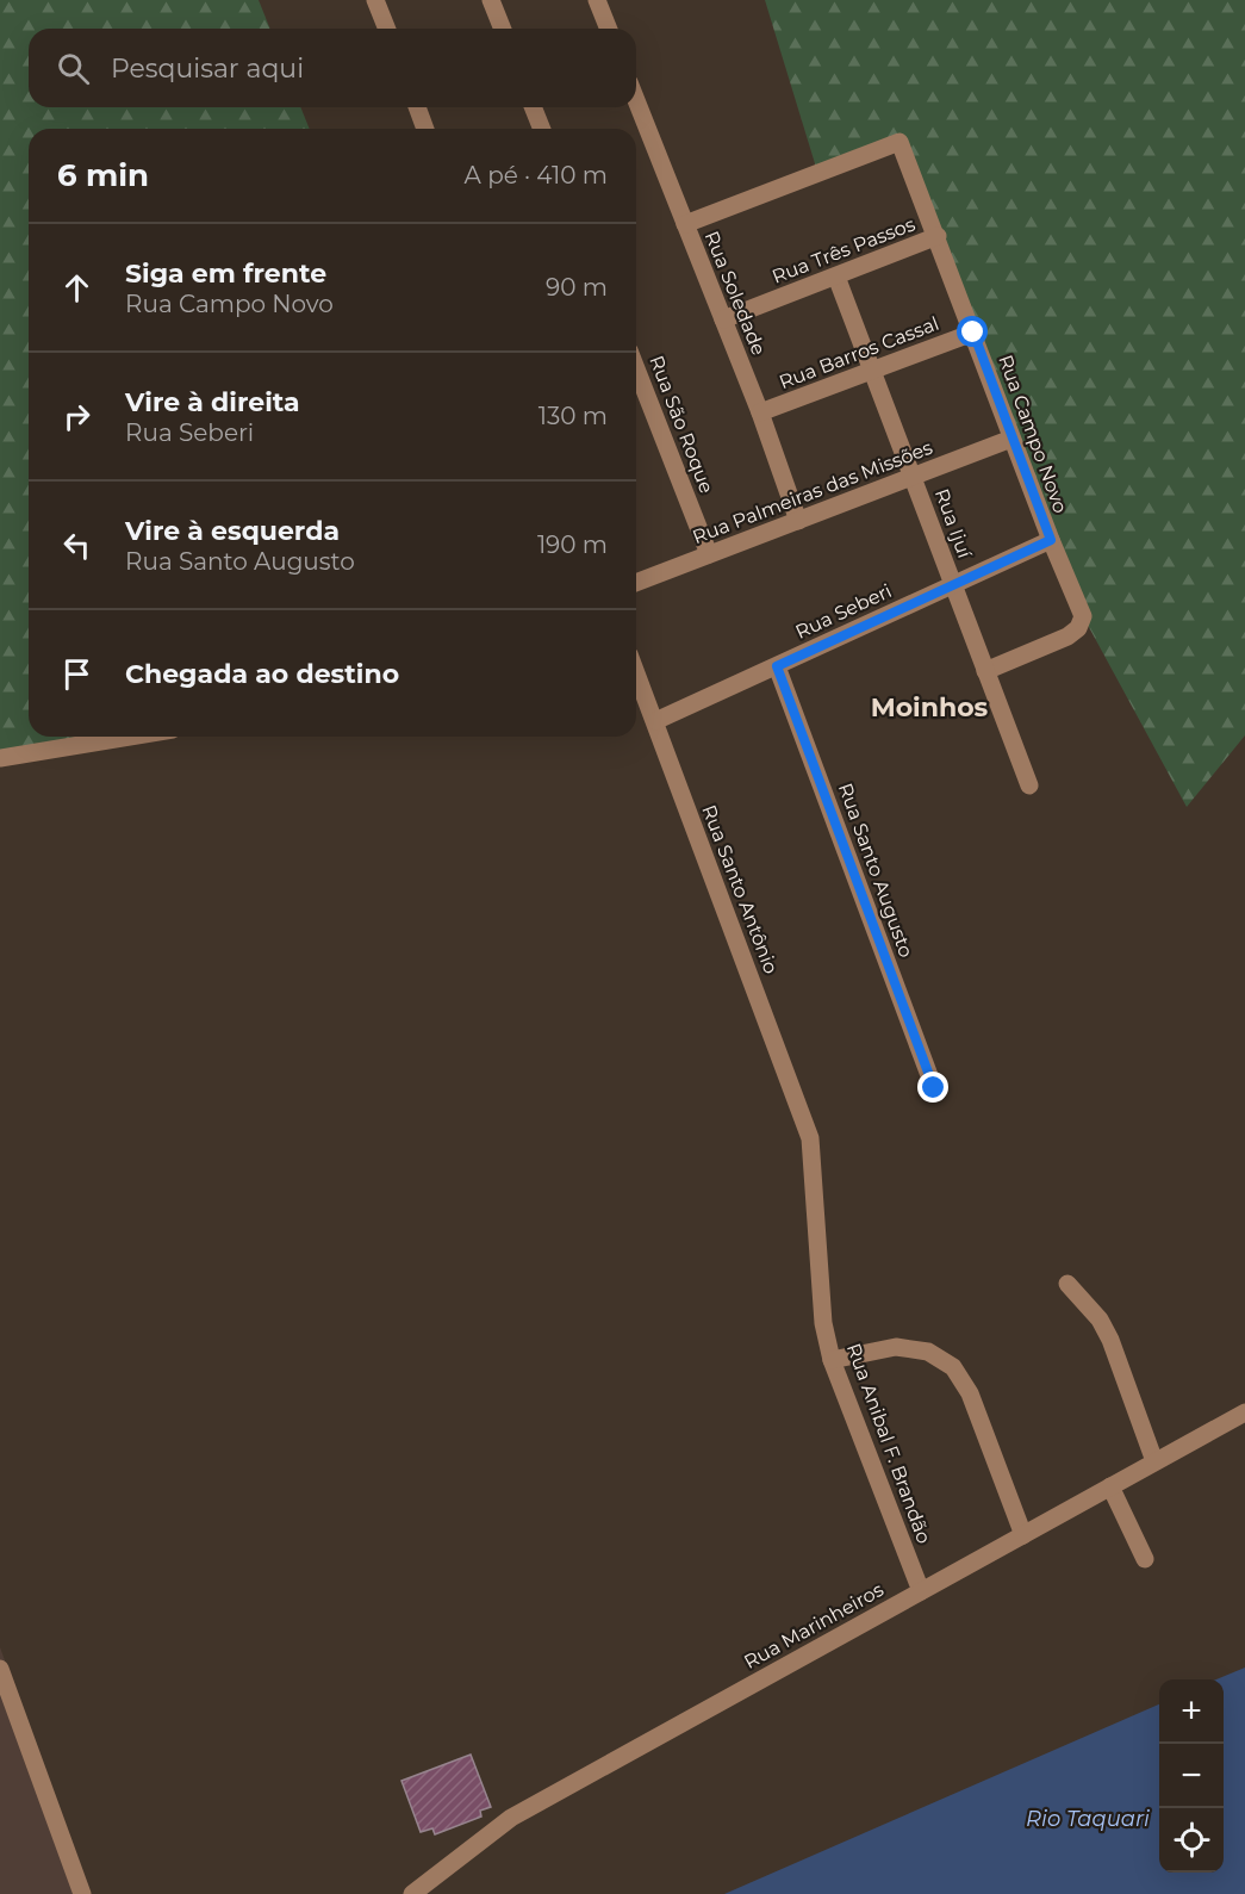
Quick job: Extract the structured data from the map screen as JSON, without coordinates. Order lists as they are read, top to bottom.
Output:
{
  "streets": {
    "street": [
      "Rua Três Passos",
      "Rua Soledade",
      "Rua Barros Cassal",
      "Rua São Roque",
      "Rua Campo Novo",
      "Rua Palmeiras das Missões",
      "Rua Ijuí",
      "Rua Seberi",
      "Rua Santo Augusto",
      "Rua Santo Antônio",
      "Rua Anibal F. Brandão",
      "Rua Marinheiros"
    ]
  },
  "crossings": [
    ["Rua Três Passos", "Rua Soledade"],
    ["Rua Três Passos", "Rua Campo Novo"],
    ["Rua Três Passos", "Rua Ijuí"],
    ["Rua Soledade", "Rua Barros Cassal"],
    ["Rua Soledade", "Rua Campo Novo"],
    ["Rua Soledade", "Rua Palmeiras das Missões"],
    ["Rua Barros Cassal", "Rua Campo Novo"],
    ["Rua Barros Cassal", "Rua Ijuí"],
    ["Rua São Roque", "Rua Palmeiras das Missões"],
    ["Rua Campo Novo", "Rua Palmeiras das Missões"],
    ["Rua Campo Novo", "Rua Ijuí"],
    ["Rua Campo Novo", "Rua Seberi"],
    ["Rua Palmeiras das Missões", "Rua Ijuí"],
    ["Rua Ijuí", "Rua Seberi"],
    ["Rua Seberi", "Rua Santo Augusto"],
    ["Rua Seberi", "Rua Santo Antônio"],
    ["Rua Santo Antônio", "Rua Anibal F. Brandão"],
    ["Rua Anibal F. Brandão", "Rua Marinheiros"]
  ],
  "districts": ["Moinhos"],
  "water": ["Rio Taquari"],
  "page": {
    "search": "Pesquisar aqui",
    "heading": ["6 min", "A pé · 410 m"],
    "list": [
      ["Siga em frente", "Rua Campo Novo", "90 m"],
      ["Vire à direita", "Rua Seberi", "130 m"],
      ["Vire à esquerda", "Rua Santo Augusto", "190 m"],
      "Chegada ao destino"
    ],
    "map_buttons": ["+", "−"]
  }
}
